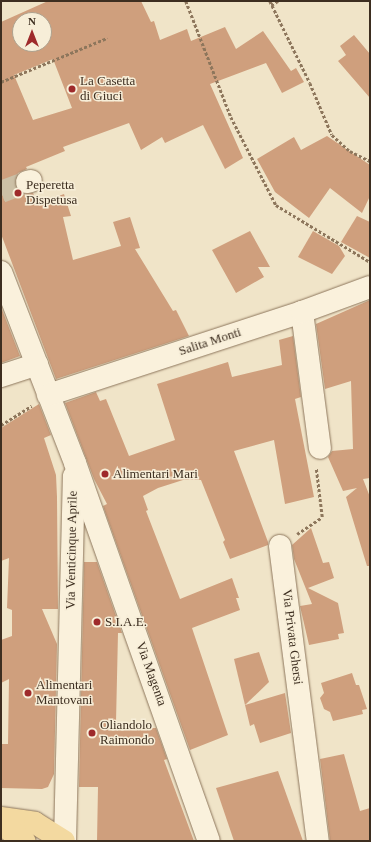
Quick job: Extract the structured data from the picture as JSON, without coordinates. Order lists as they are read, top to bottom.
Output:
{
  "streets": {
    "street": [
      "Salita Monti",
      "Via Venticinque Aprile",
      "Via Privata Ghersi",
      "Via Magenta"
    ]
  },
  "crossings": [
    ["Salita Monti", "Via Venticinque Aprile"],
    ["Via Venticinque Aprile", "Via Magenta"]
  ],
  "places": [
    "La Casetta di Giuci",
    "Peperetta Dispetusa",
    "Alimentari Mari",
    "S.I.A.E.",
    "Alimentari Mantovani",
    "Oliandolo Raimondo"
  ],
  "north": "top"
}
